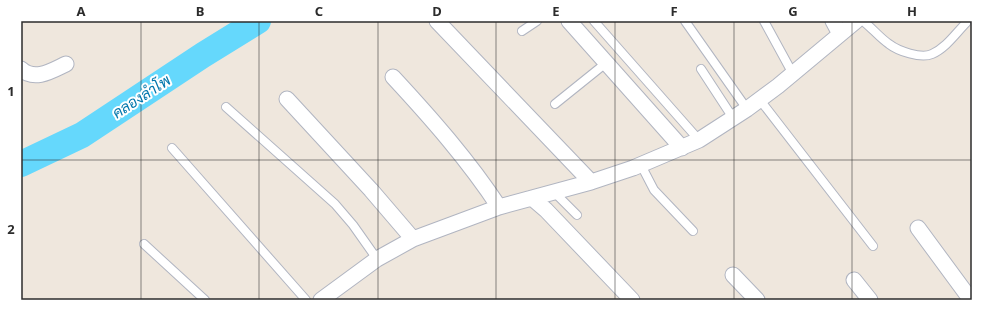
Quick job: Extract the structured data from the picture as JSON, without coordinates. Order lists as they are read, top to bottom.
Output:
{
  "water": ["คลองลำโพ"],
  "grid": {
    "columns": [
      "A",
      "B",
      "C",
      "D",
      "E",
      "F",
      "G",
      "H"
    ],
    "rows": ["1", "2"]
  }
}
